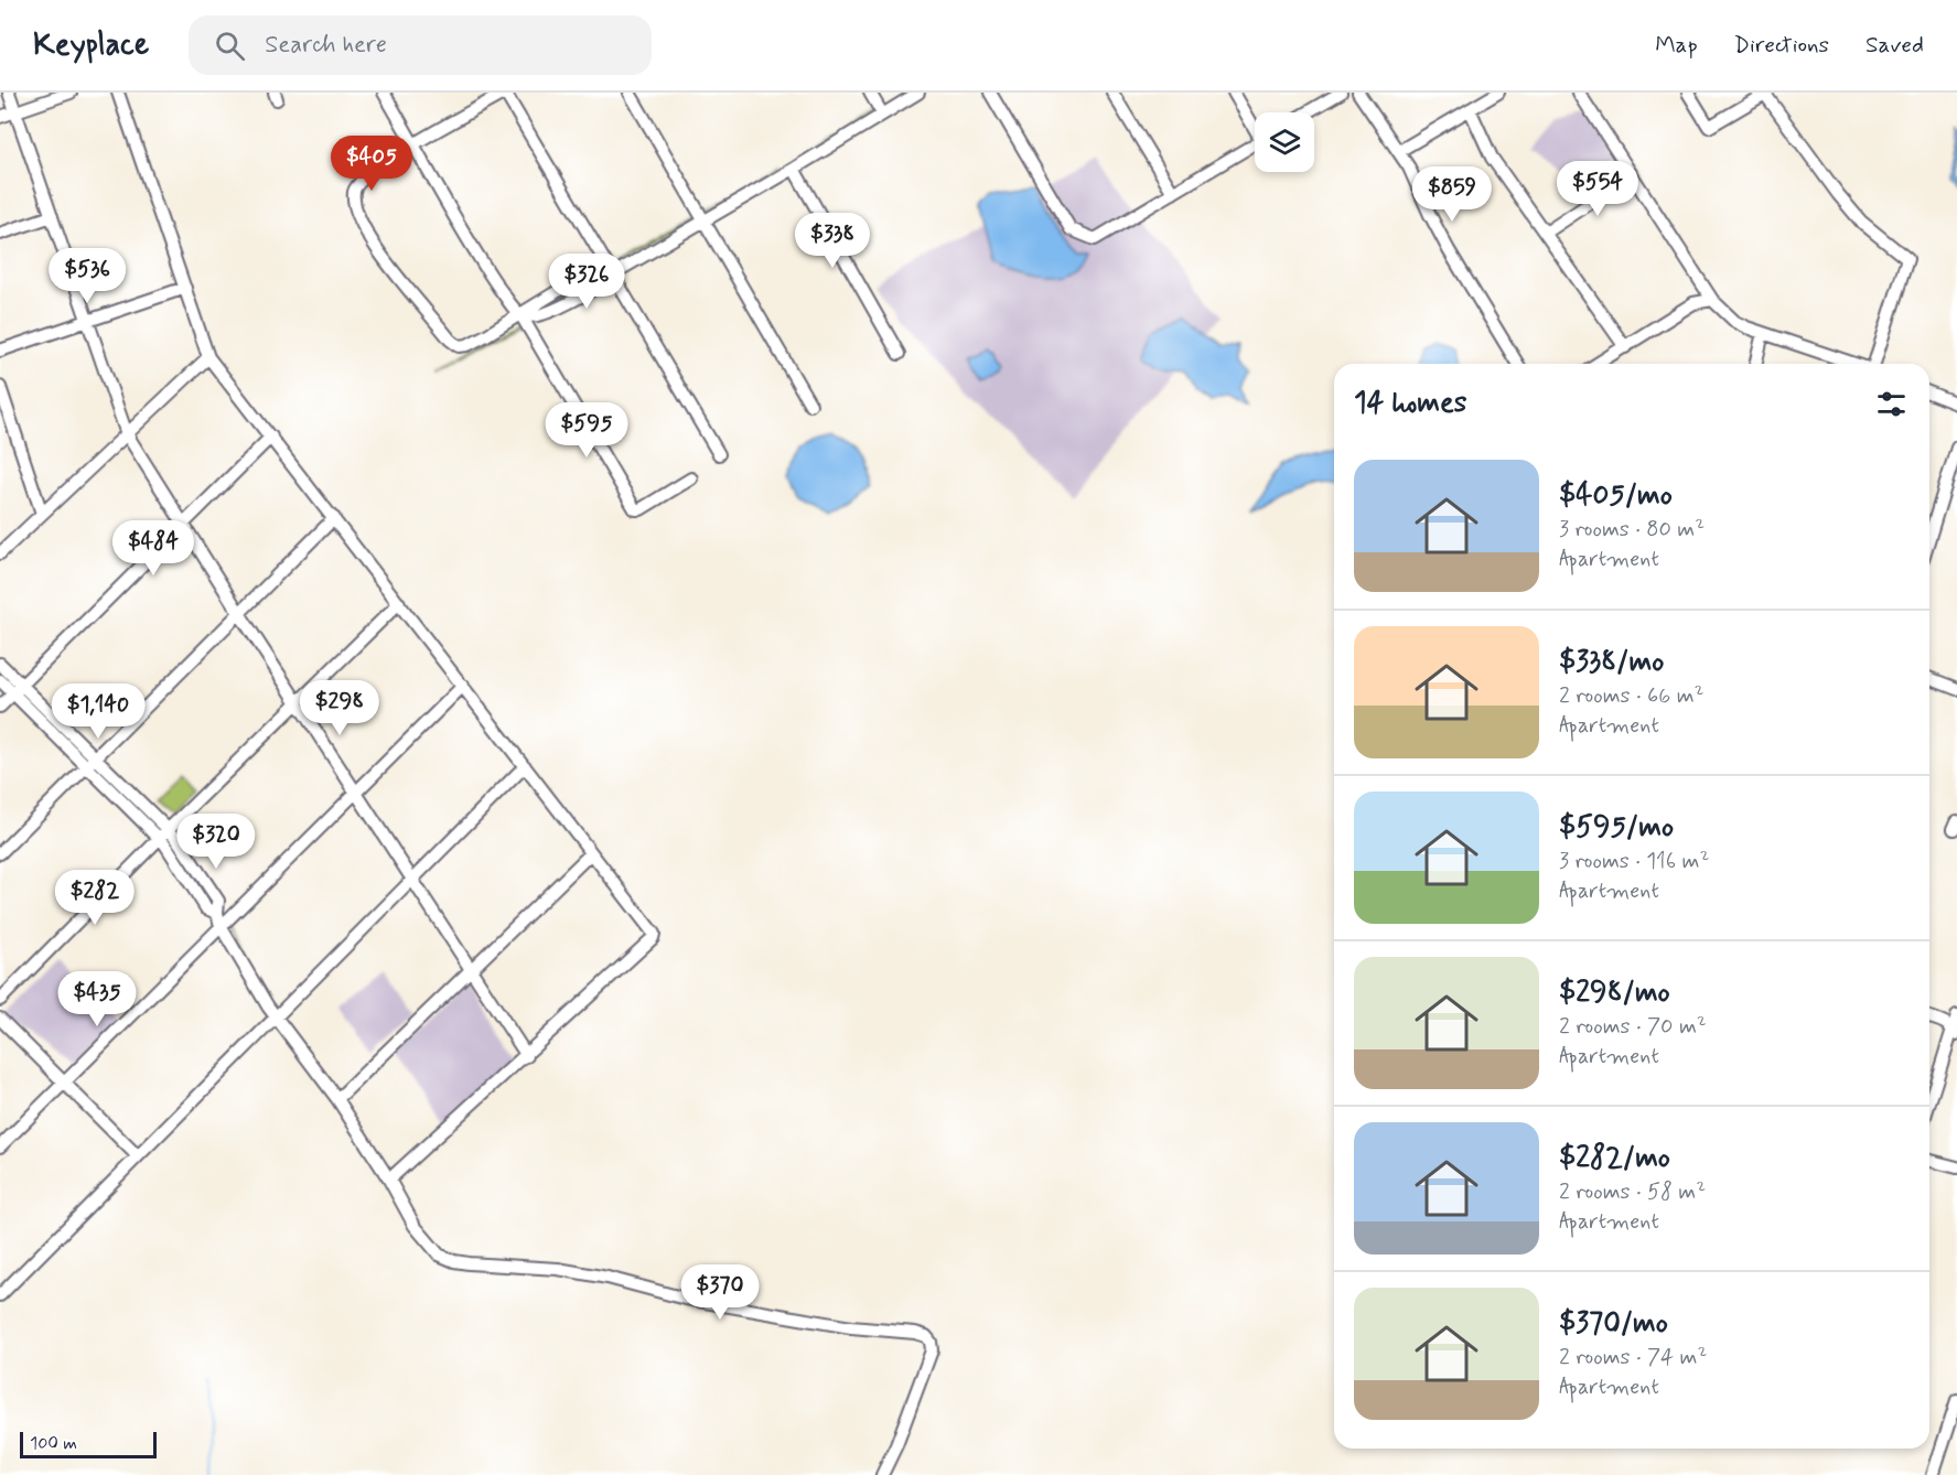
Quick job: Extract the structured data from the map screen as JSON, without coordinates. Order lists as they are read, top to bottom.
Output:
{
  "scale_bar": "100 m",
  "page": {
    "header": "Keyplace",
    "search": "Search here",
    "nav": ["Map", "Directions", "Saved"],
    "price": [
      "$405",
      "$554",
      "$859",
      "$338",
      "$536",
      "$326",
      "$595",
      "$484",
      "$298",
      "$1,140",
      "$320",
      "$282",
      "$435",
      "$370"
    ],
    "heading": "14 homes",
    "list": [
      {
        "name": "$405/mo",
        "note": "3 rooms · 80 m² · Apartment"
      },
      {
        "name": "$338/mo",
        "note": "2 rooms · 66 m² · Apartment"
      },
      {
        "name": "$595/mo",
        "note": "3 rooms · 116 m² · Apartment"
      },
      {
        "name": "$298/mo",
        "note": "2 rooms · 70 m² · Apartment"
      },
      {
        "name": "$282/mo",
        "note": "2 rooms · 58 m² · Apartment"
      },
      {
        "name": "$370/mo",
        "note": "2 rooms · 74 m² · Apartment"
      }
    ],
    "scale": "100 m"
  }
}
